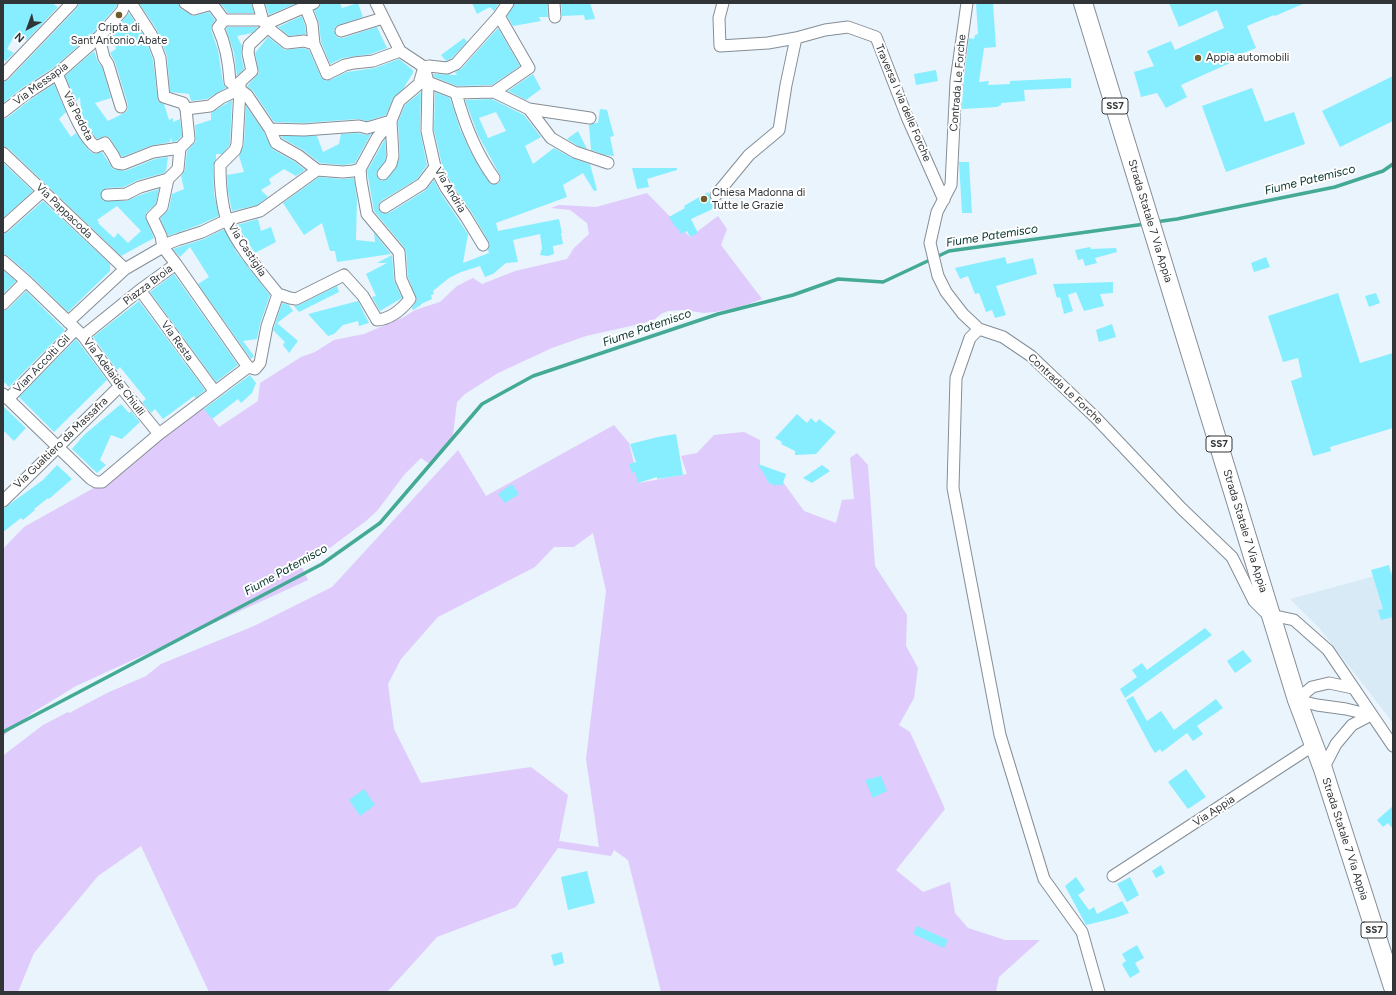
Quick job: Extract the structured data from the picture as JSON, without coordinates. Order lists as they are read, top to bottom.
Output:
{
  "streets": {
    "main road": ["SS7", "Strada Statale 7 Via Appia"],
    "street": [
      "Contrada Le Forche",
      "Via Messapia",
      "Traversa I via delle Forche",
      "Via Pedota",
      "Via Andria",
      "Via Pappacoda",
      "Via Castiglia",
      "Piazza Broia",
      "Via Resta",
      "Vian Accolti Gil",
      "Via Adelaide Chiulli",
      "Via Gualtiero da Massafra",
      "Via Appia"
    ]
  },
  "crossings": [
    ["Contrada Le Forche", "Traversa I via delle Forche"],
    ["Contrada Le Forche", "Strada Statale 7 Via Appia"],
    ["Via Messapia", "Via Pedota"],
    ["Via Pappacoda", "Piazza Broia"],
    ["Strada Statale 7 Via Appia", "Via Appia"],
    ["Piazza Broia", "Via Resta"],
    ["Piazza Broia", "Vian Accolti Gil"],
    ["Piazza Broia", "Via Adelaide Chiulli"],
    ["Vian Accolti Gil", "Via Adelaide Chiulli"],
    ["Via Adelaide Chiulli", "Via Gualtiero da Massafra"]
  ],
  "water": ["Fiume Patemisco"],
  "places": ["Cripta di Sant'Antonio Abate", "Appia automobili", "Chiesa Madonna di Tutte le Grazie"],
  "north": "bottom left"
}
